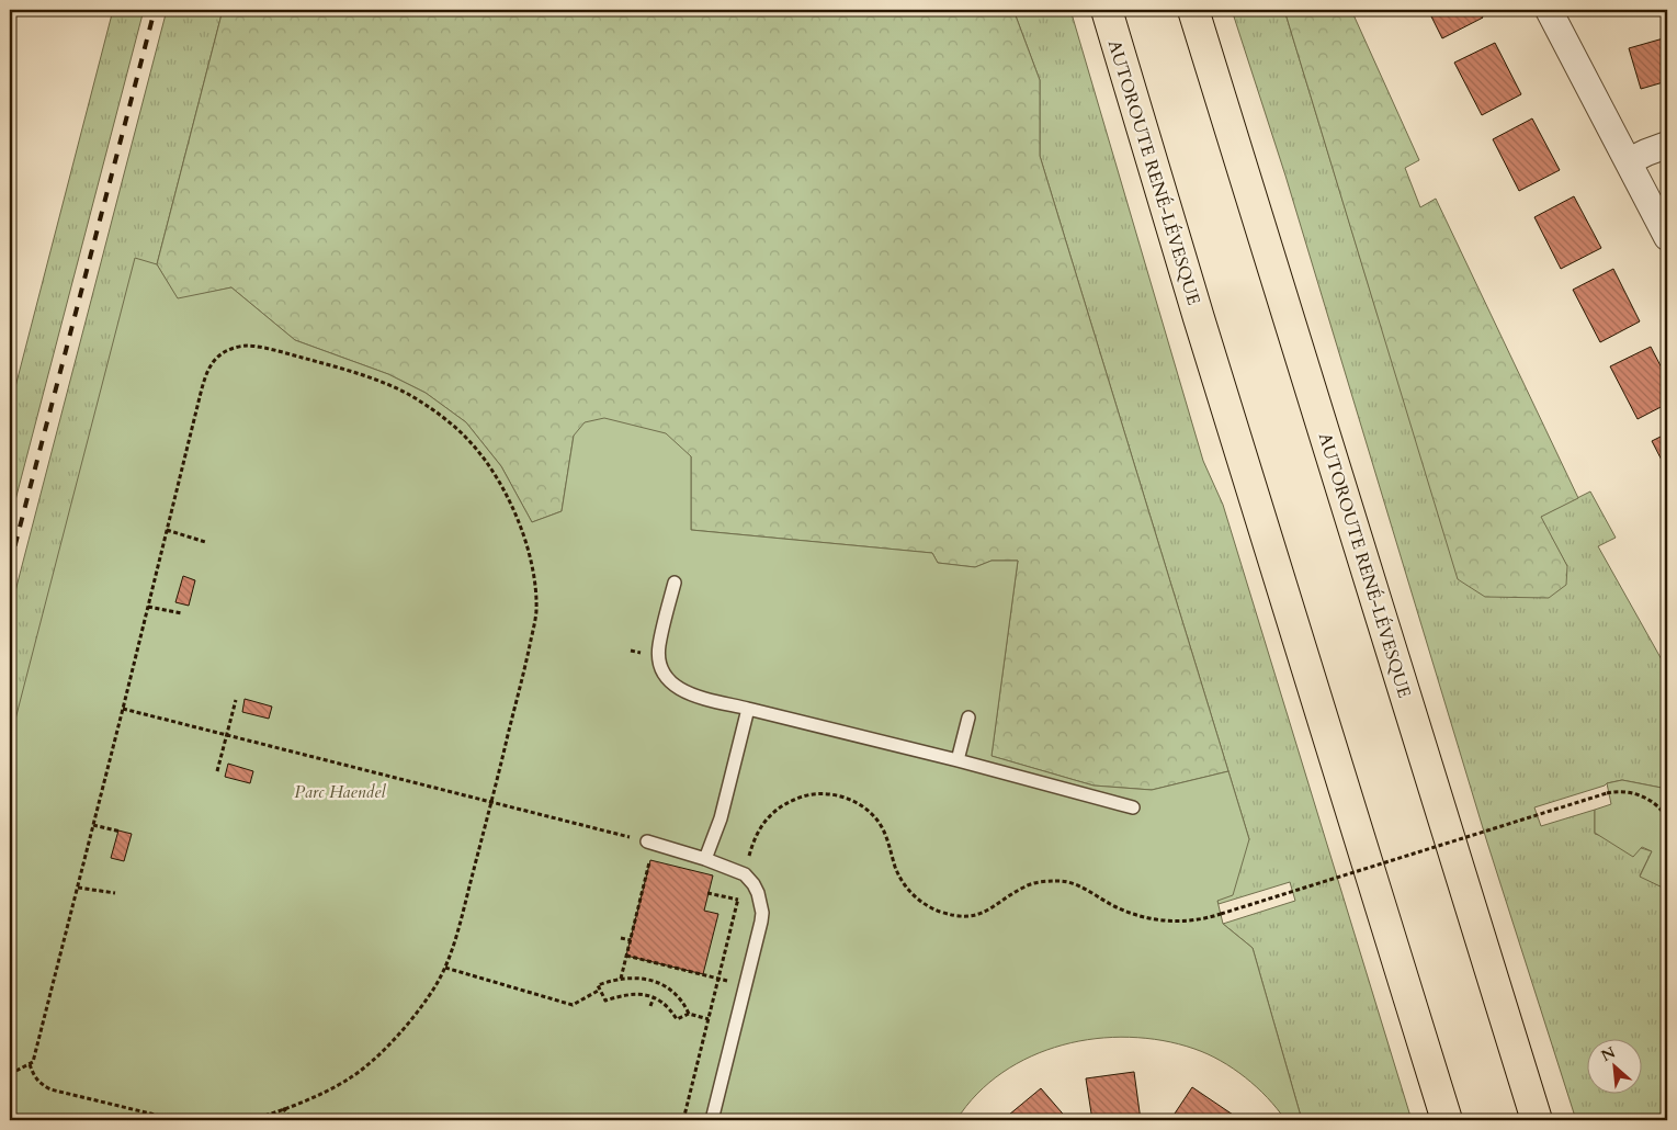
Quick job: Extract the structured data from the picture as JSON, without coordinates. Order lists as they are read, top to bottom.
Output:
{
  "streets": {
    "highway": ["AUTOROUTE RENÉ-LÉVESQUE"]
  },
  "parks": ["Parc Haendel"],
  "north": "top left"
}
